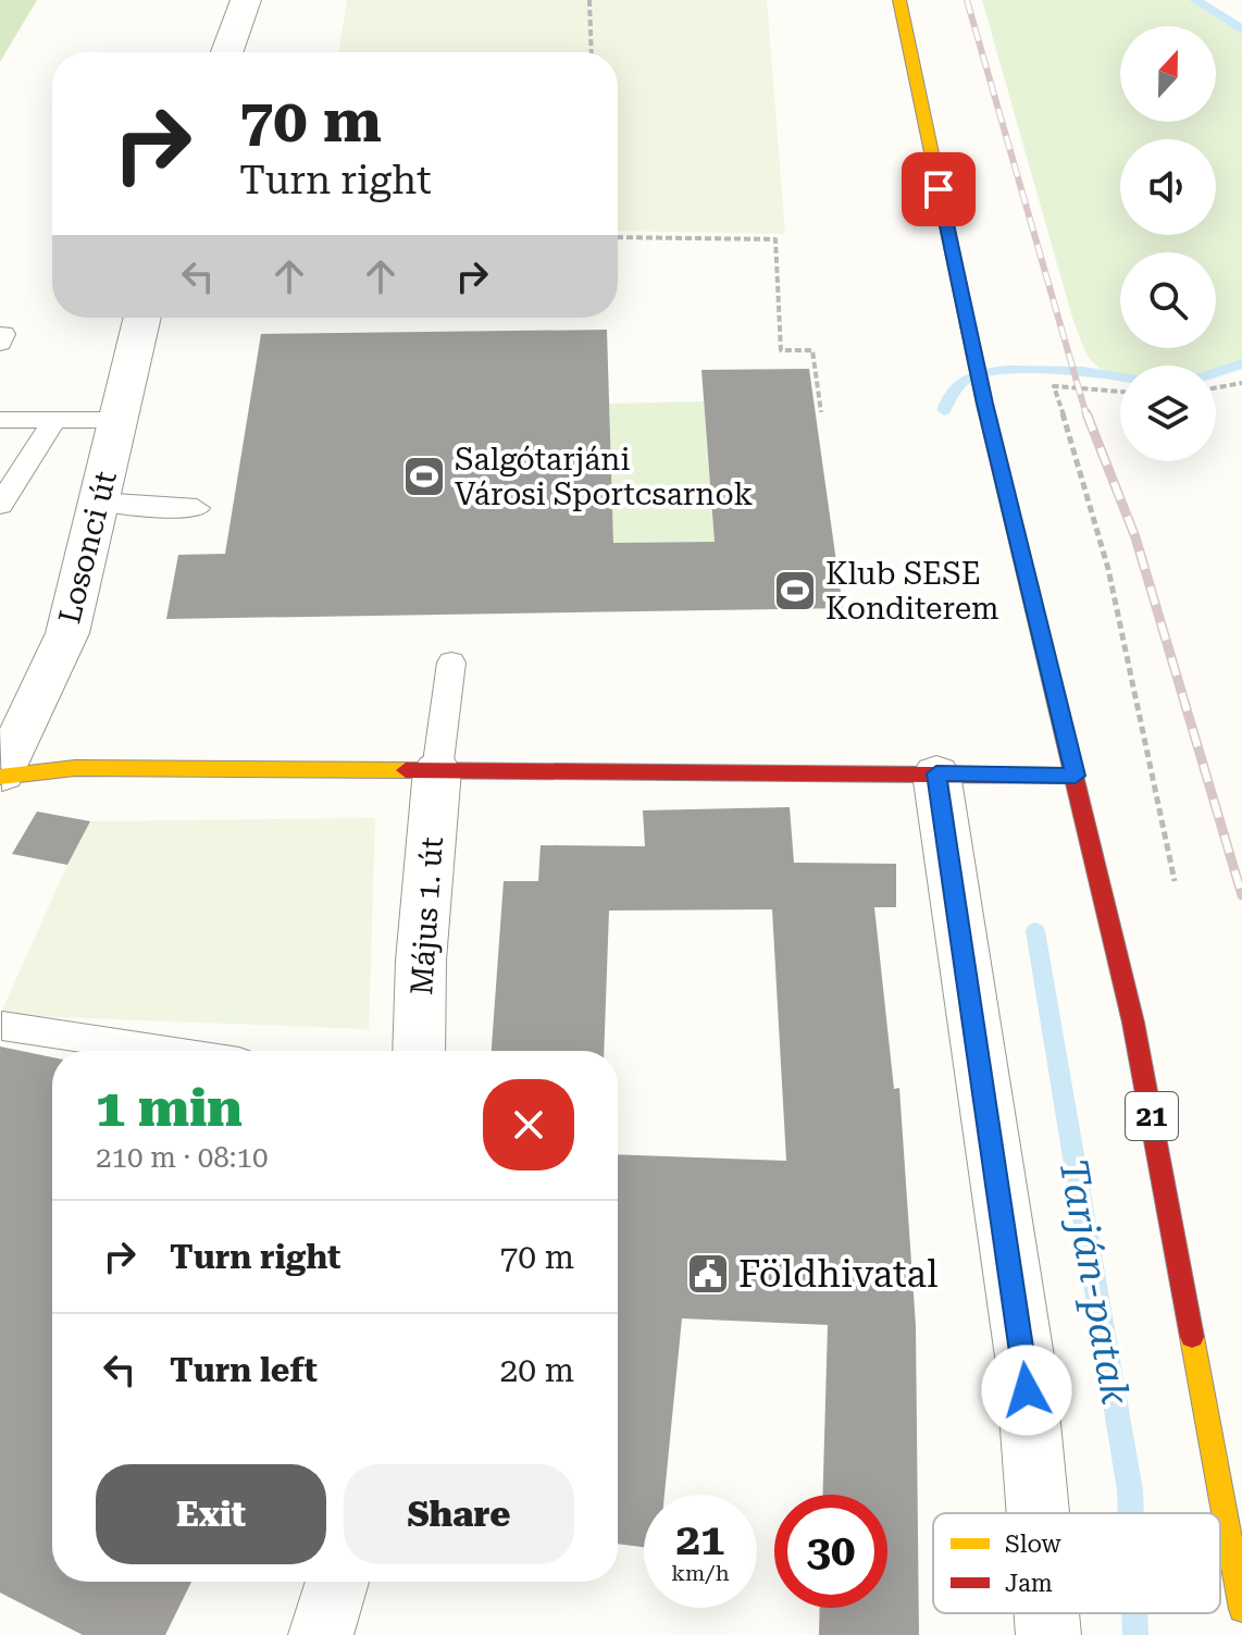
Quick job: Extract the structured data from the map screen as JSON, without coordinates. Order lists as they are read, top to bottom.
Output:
{
  "streets": {
    "main road": ["21"],
    "street": ["Losonci út", "Május 1. út"]
  },
  "water": ["Tarján-patak"],
  "places": {
    "sports": ["Salgótarjáni Városi Sportcsarnok", "Klub SESE Konditerem"],
    "public building": ["Földhivatal"]
  },
  "legend": ["Slow", "Jam"],
  "north": "top",
  "page": {
    "turn": ["70 m", "Turn right"],
    "heading": ["1 min", "210 m · 08:10"],
    "list": [
      {
        "name": "Turn right",
        "value": "70 m"
      },
      {
        "name": "Turn left",
        "value": "20 m"
      }
    ],
    "buttons": ["Exit", "Share"],
    "speed": "21 km/h",
    "limit": "30"
  }
}
